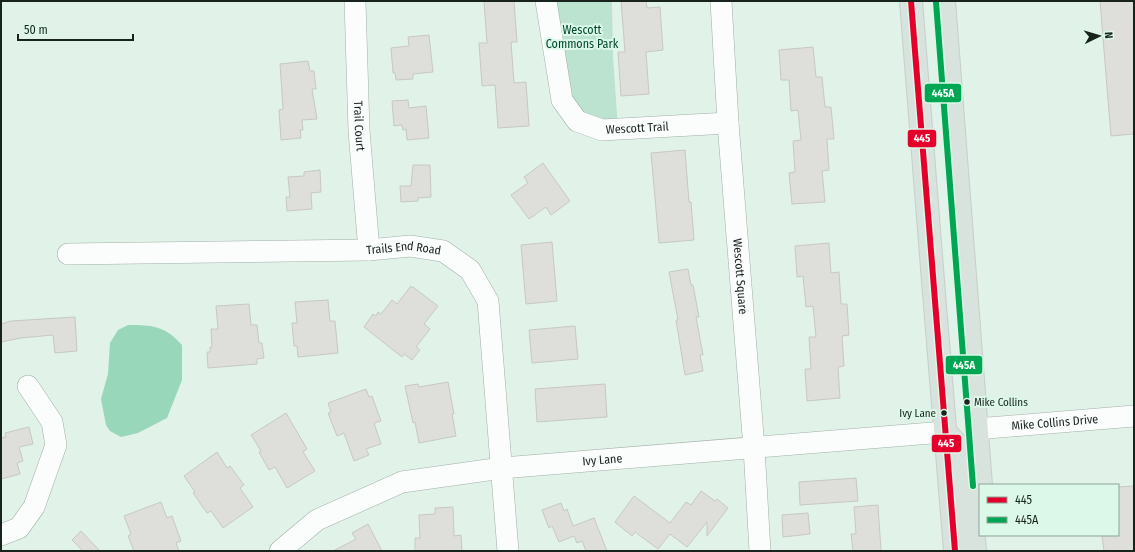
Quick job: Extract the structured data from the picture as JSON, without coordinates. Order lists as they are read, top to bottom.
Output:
{
  "streets": {
    "street": [
      "Trail Court",
      "Wescott Trail",
      "Trails End Road",
      "Wescott Square",
      "Mike Collins Drive",
      "Ivy Lane"
    ]
  },
  "crossings": [
    ["Trail Court", "Trails End Road"],
    ["Wescott Trail", "Wescott Square"],
    ["Trails End Road", "Ivy Lane"],
    ["Wescott Square", "Ivy Lane"]
  ],
  "parks": ["Wescott Commons Park"],
  "places": ["Mike Collins", "Ivy Lane"],
  "lines": ["transit line 445", "transit line 445A"],
  "legend": ["445", "445A"],
  "scale_bar": "50 m",
  "north": "right"
}
